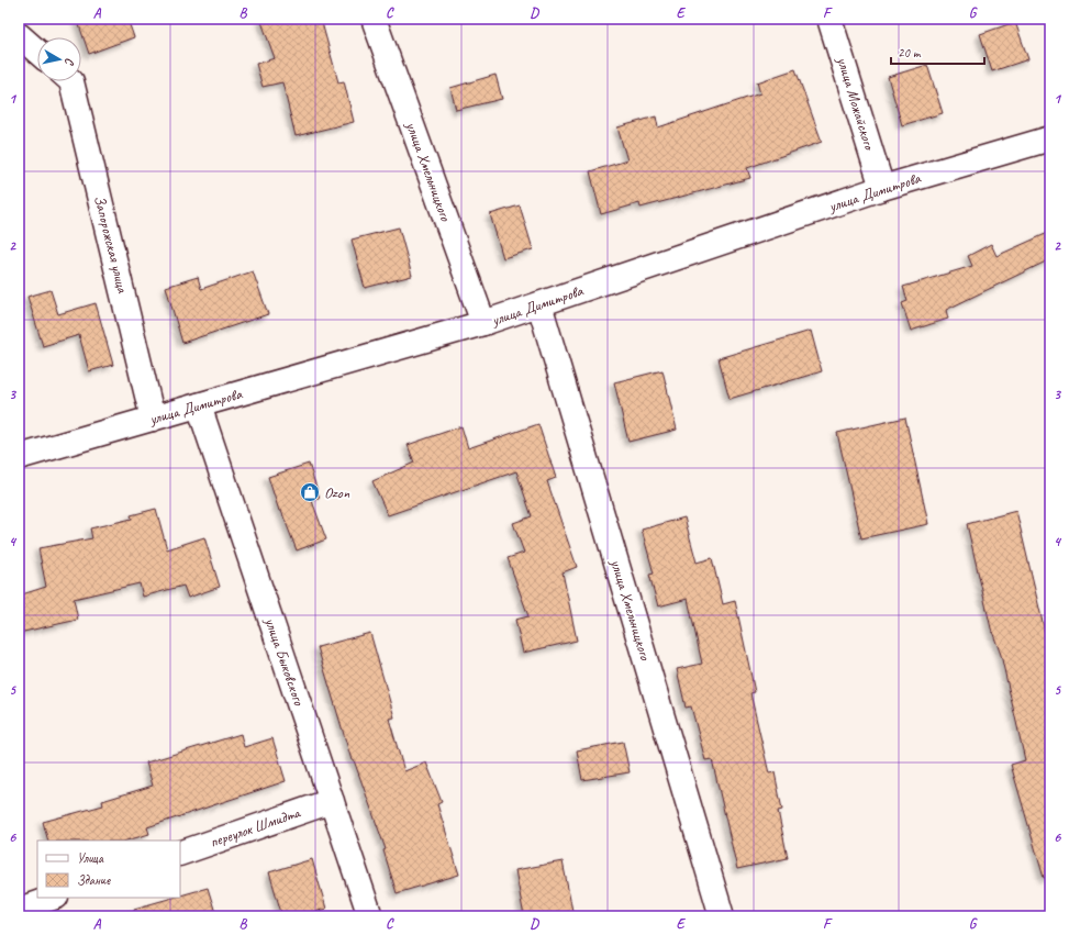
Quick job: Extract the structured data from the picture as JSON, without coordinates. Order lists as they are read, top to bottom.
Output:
{
  "streets": {
    "street": [
      "улица Можайского",
      "улица Хмельницкого",
      "улица Димитрова",
      "Запорожская улица",
      "улица Быковского",
      "переулок Шмидта"
    ]
  },
  "crossings": [
    ["улица Можайского", "улица Димитрова"],
    ["улица Хмельницкого", "улица Димитрова"],
    ["улица Димитрова", "Запорожская улица"],
    ["улица Димитрова", "улица Быковского"],
    ["улица Быковского", "переулок Шмидта"]
  ],
  "places": {
    "shop": ["Ozon"]
  },
  "legend": ["Улица", "Здание"],
  "scale_bar": "20 m",
  "north": "right",
  "grid": {
    "columns": [
      "A",
      "B",
      "C",
      "D",
      "E",
      "F",
      "G"
    ],
    "rows": [
      "1",
      "2",
      "3",
      "4",
      "5",
      "6"
    ]
  }
}
